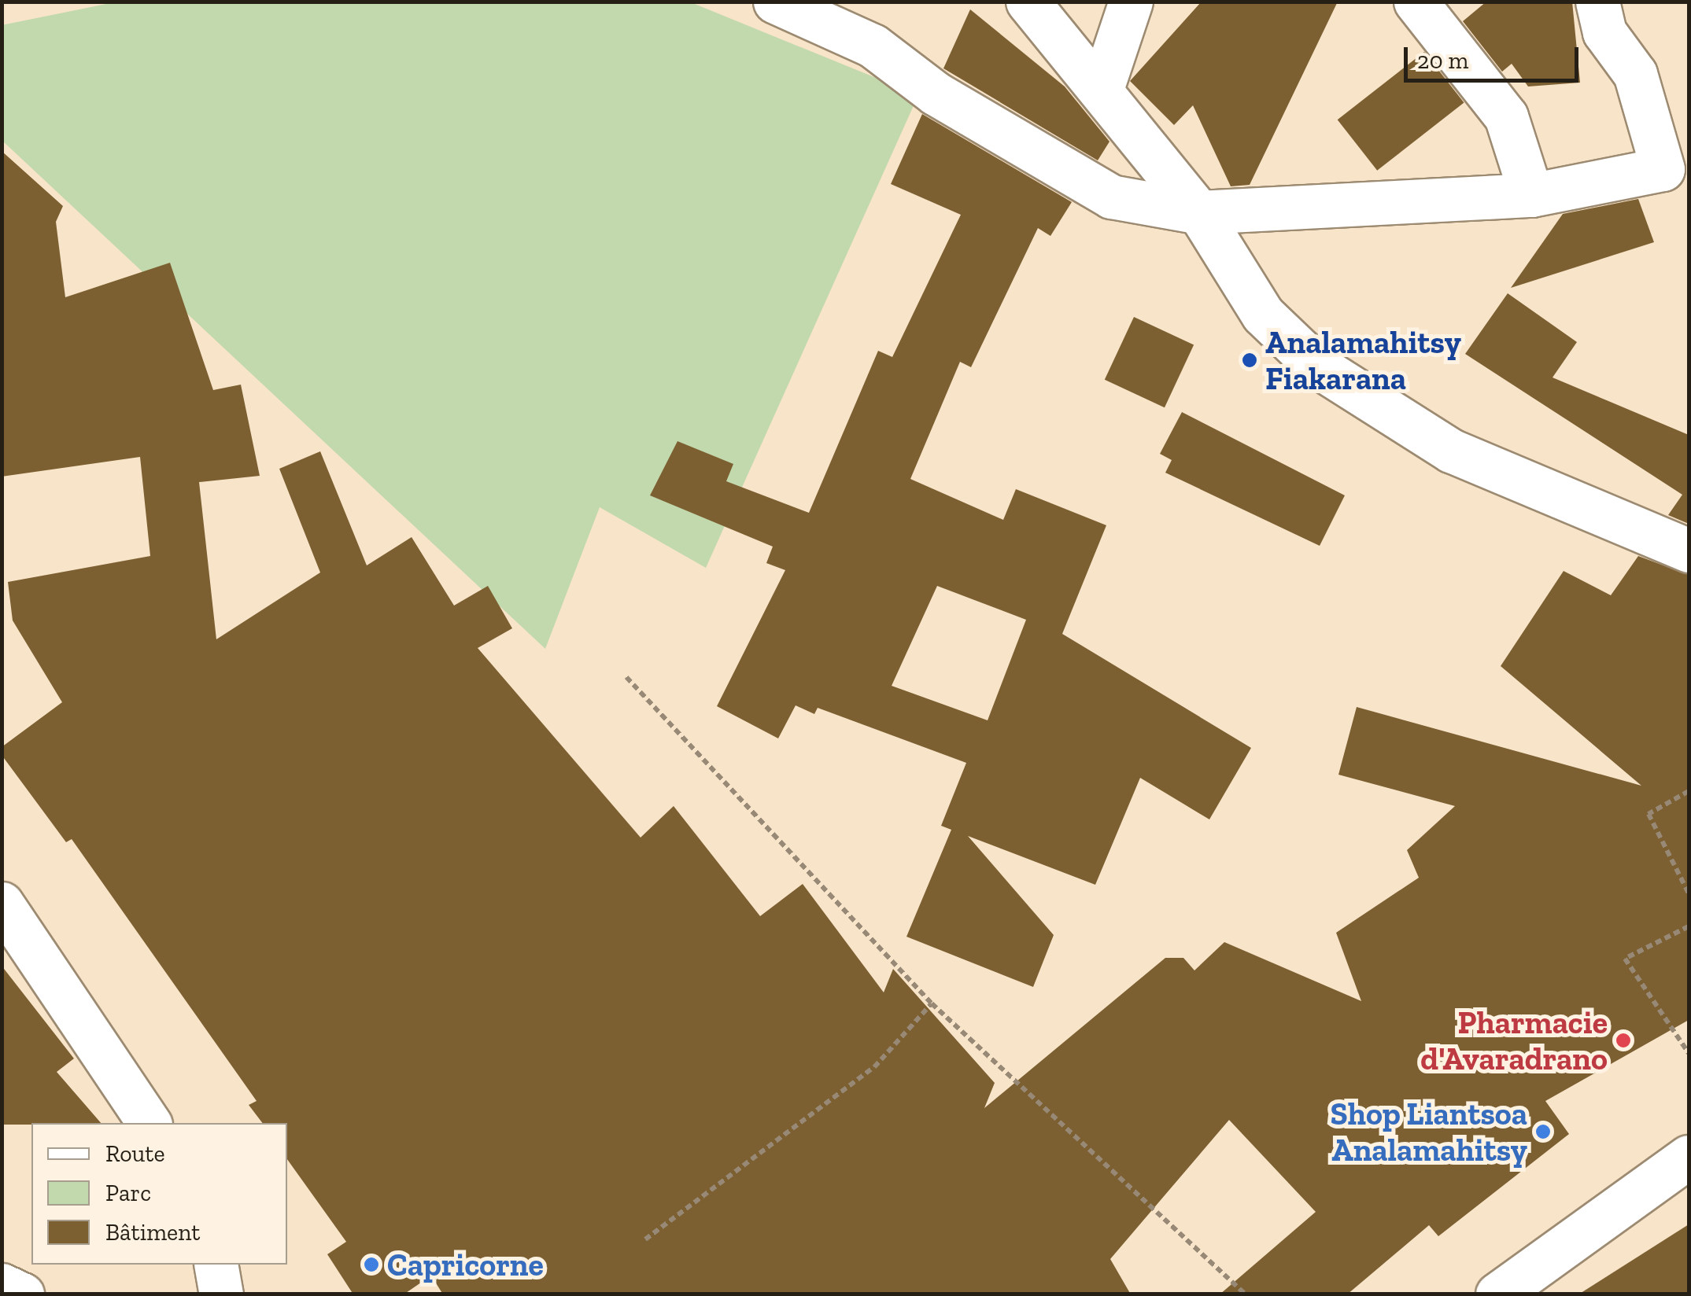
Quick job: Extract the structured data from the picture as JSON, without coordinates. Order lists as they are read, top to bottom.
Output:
{
  "places": [
    "Analamahitsy Fiakarana",
    "Pharmacie d'Avaradrano",
    "Shop Liantsoa Analamahitsy",
    "Capricorne"
  ],
  "legend": ["Route", "Parc", "Bâtiment"],
  "scale_bar": "20 m"
}
